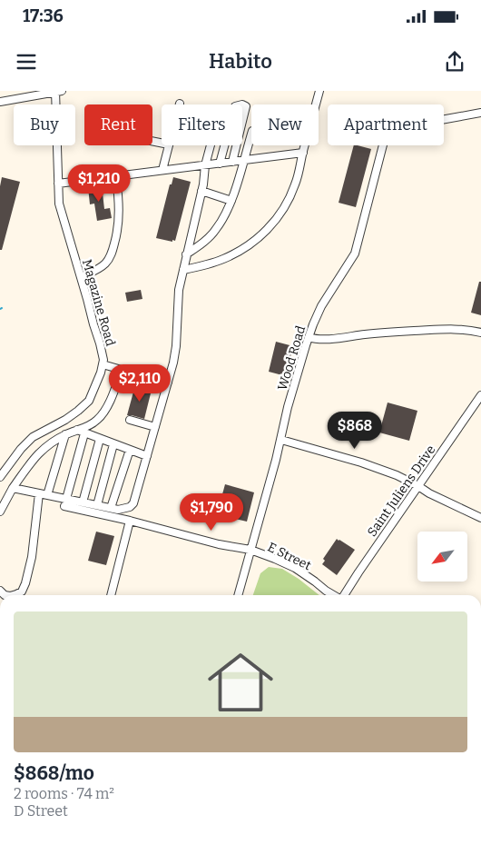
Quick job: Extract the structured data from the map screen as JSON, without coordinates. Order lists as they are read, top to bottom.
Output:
{
  "streets": {
    "street": [
      "Magazine Road",
      "Wood Road",
      "Saint Juliens Drive",
      "E Street"
    ]
  },
  "crossings": [
    ["Wood Road", "E Street"]
  ],
  "north": "bottom left",
  "page": {
    "status": "17:36",
    "header": "Habito",
    "chip": [
      "Buy",
      "Rent",
      "Filters",
      "New",
      "Apartment"
    ],
    "price": [
      "$1,210",
      "$2,110",
      "$868",
      "$1,790"
    ],
    "list": [
      {
        "name": "$868/mo",
        "note": "2 rooms · 74 m² · D Street"
      }
    ]
  }
}
